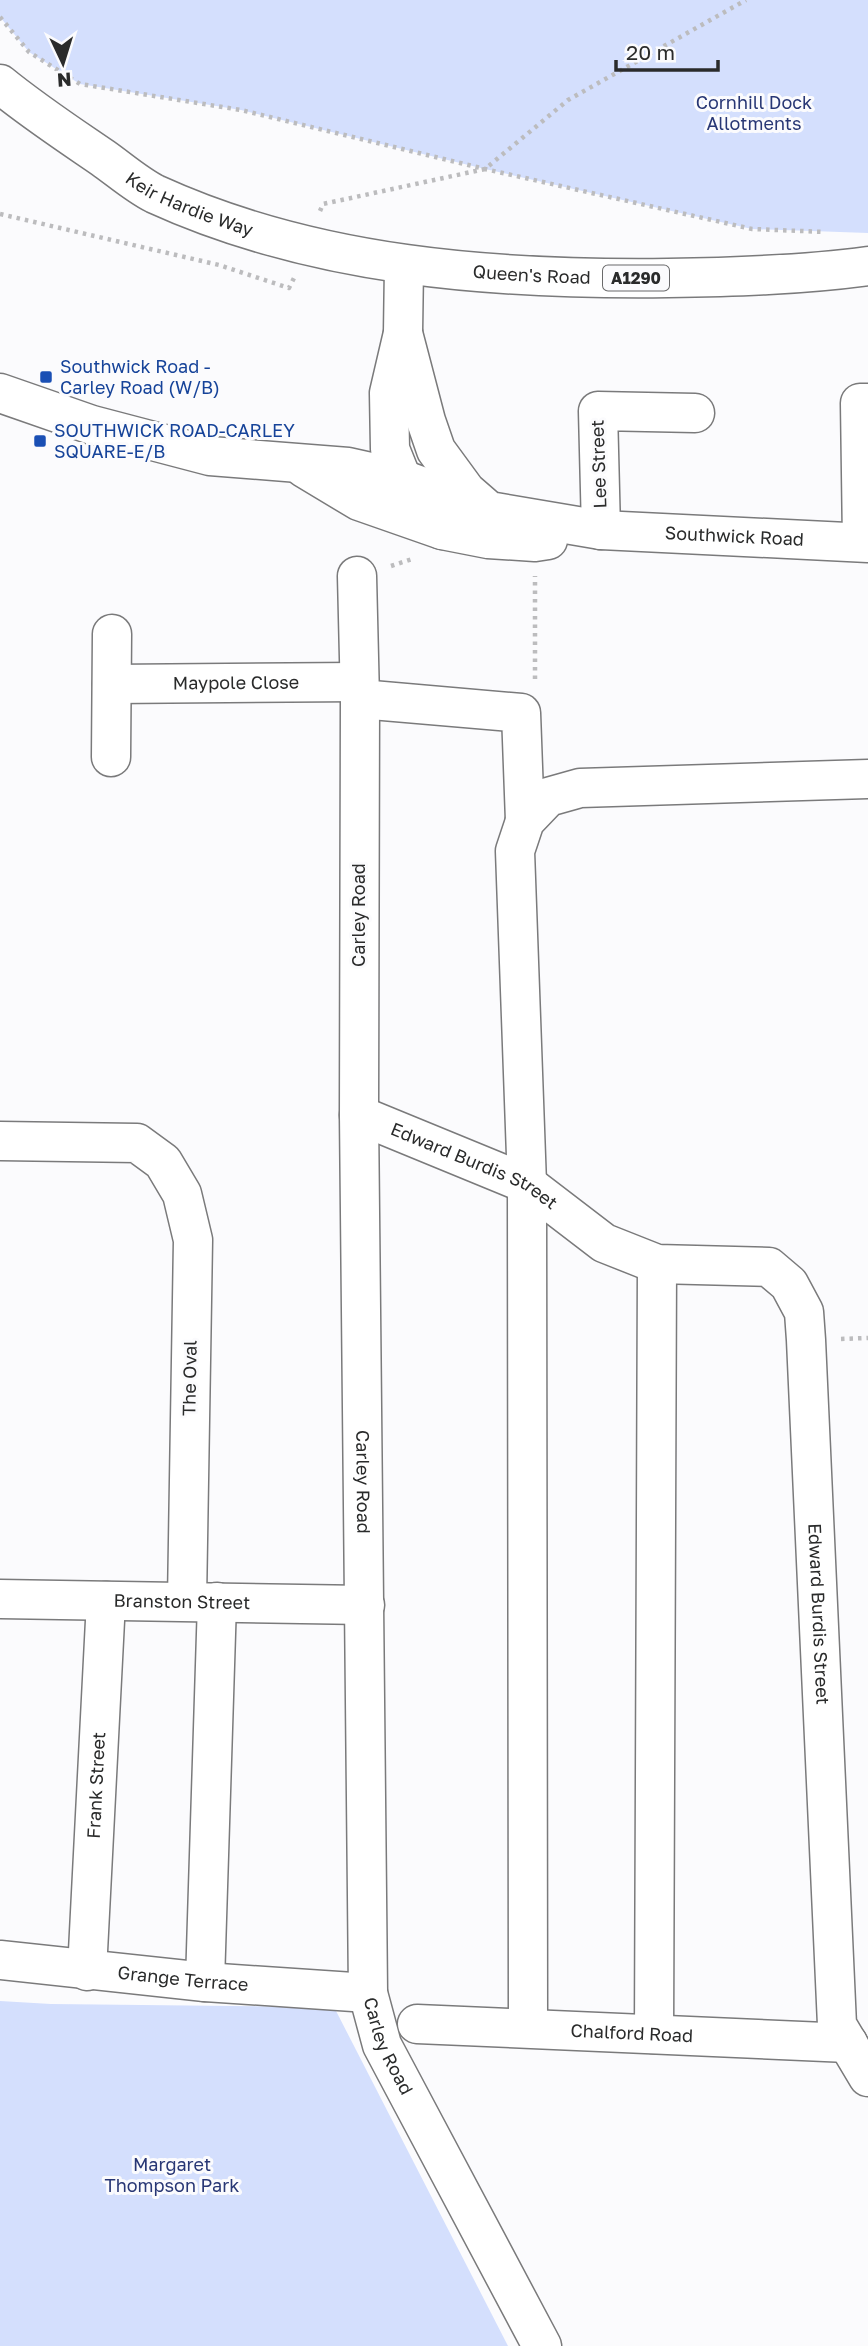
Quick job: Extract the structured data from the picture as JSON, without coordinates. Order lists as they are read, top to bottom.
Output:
{
  "streets": {
    "street": [
      "Keir Hardie Way",
      "Queen's Road",
      "A1290",
      "Lee Street",
      "Southwick Road",
      "Maypole Close",
      "Carley Road",
      "Edward Burdis Street",
      "The Oval",
      "Branston Street",
      "Frank Street",
      "Grange Terrace",
      "Chalford Road"
    ]
  },
  "crossings": [
    ["Keir Hardie Way", "Queen's Road"],
    ["Lee Street", "Southwick Road"],
    ["Maypole Close", "Carley Road"],
    ["Carley Road", "Edward Burdis Street"],
    ["Carley Road", "Branston Street"],
    ["Carley Road", "Grange Terrace"],
    ["Edward Burdis Street", "Chalford Road"],
    ["The Oval", "Branston Street"],
    ["The Oval", "Grange Terrace"],
    ["Branston Street", "Frank Street"],
    ["Frank Street", "Grange Terrace"]
  ],
  "parks": ["Cornhill Dock Allotments", "Margaret Thompson Park"],
  "places": {
    "transit": ["Southwick Road - Carley Road (W/B)", "SOUTHWICK ROAD-CARLEY SQUARE-E/B"]
  },
  "scale_bar": "20 m",
  "north": "bottom"
}
